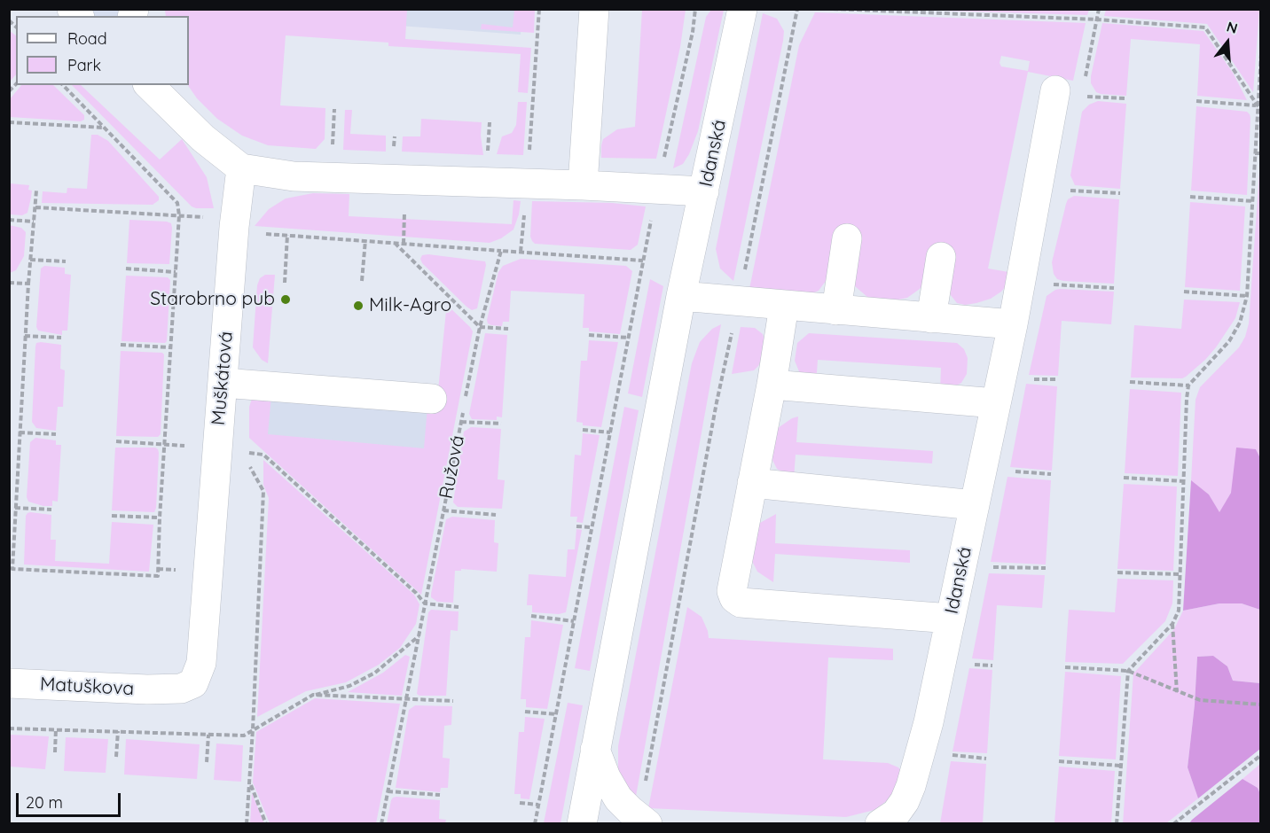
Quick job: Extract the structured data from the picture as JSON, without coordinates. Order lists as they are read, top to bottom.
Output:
{
  "streets": {
    "street": ["Idanská", "Muškátová", "Matuškova"],
    "path": ["Ružová"]
  },
  "crossings": [
    ["Muškátová", "Matuškova"]
  ],
  "places": ["Starobrno pub", "Milk-Agro"],
  "legend": ["Road", "Park"],
  "scale_bar": "20 m",
  "north": "top"
}
